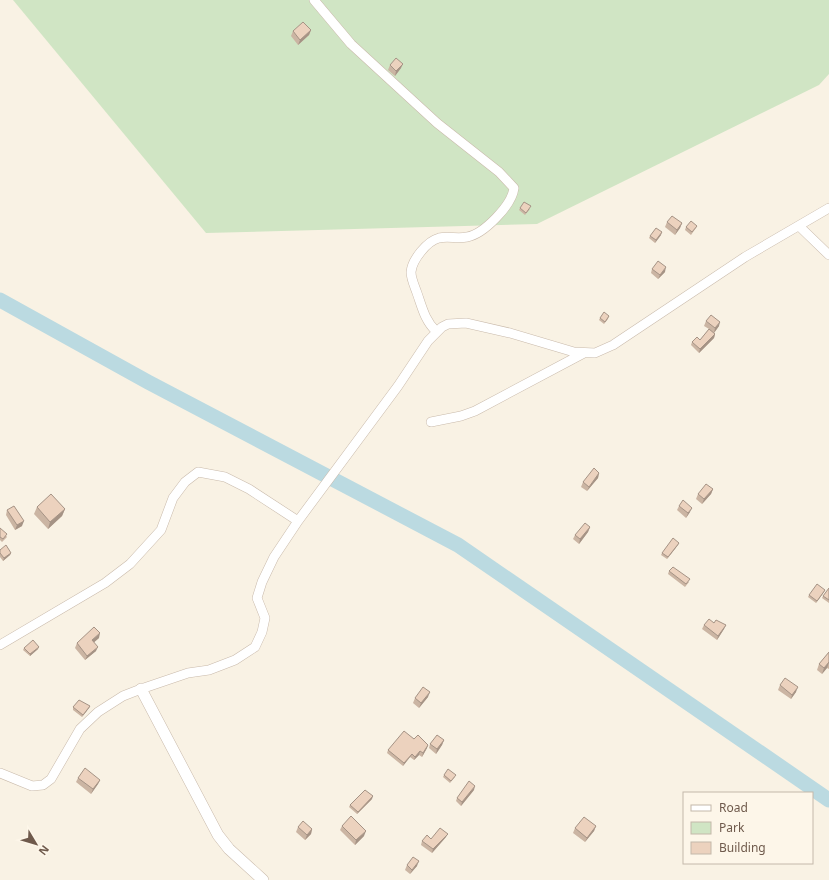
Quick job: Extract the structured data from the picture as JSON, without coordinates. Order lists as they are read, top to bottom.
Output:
{
  "legend": ["Road", "Park", "Building"],
  "north": "bottom right"
}
